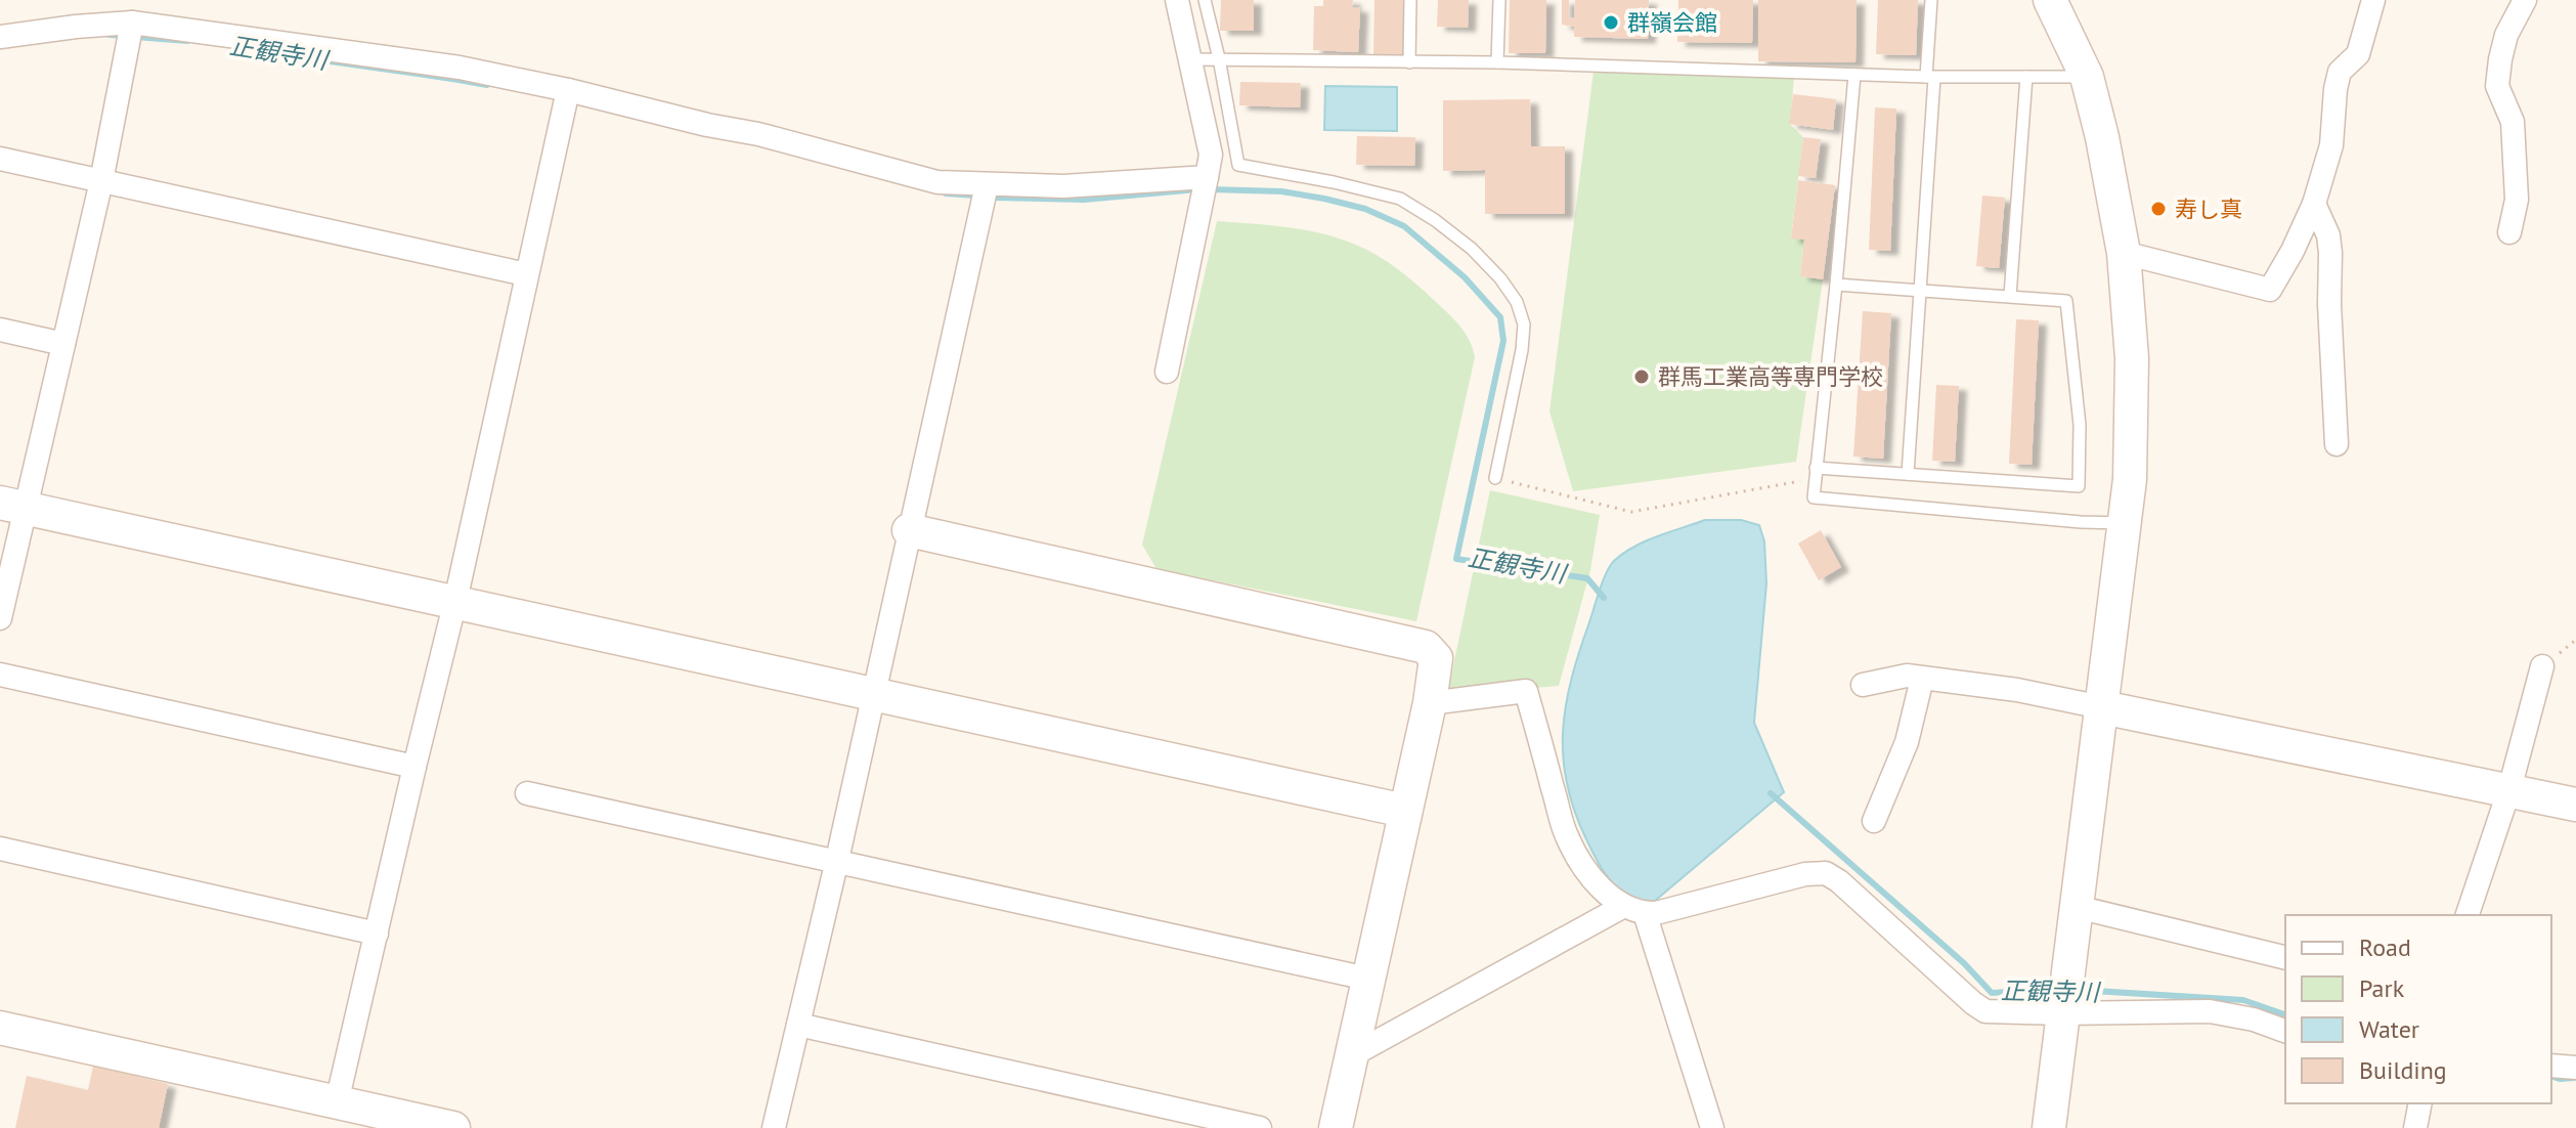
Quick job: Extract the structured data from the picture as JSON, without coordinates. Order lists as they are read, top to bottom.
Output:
{
  "water": ["正観寺川"],
  "places": ["群嶺会館", "寿し真", "群馬工業高等専門学校"],
  "legend": [
    "Road",
    "Park",
    "Water",
    "Building"
  ]
}
